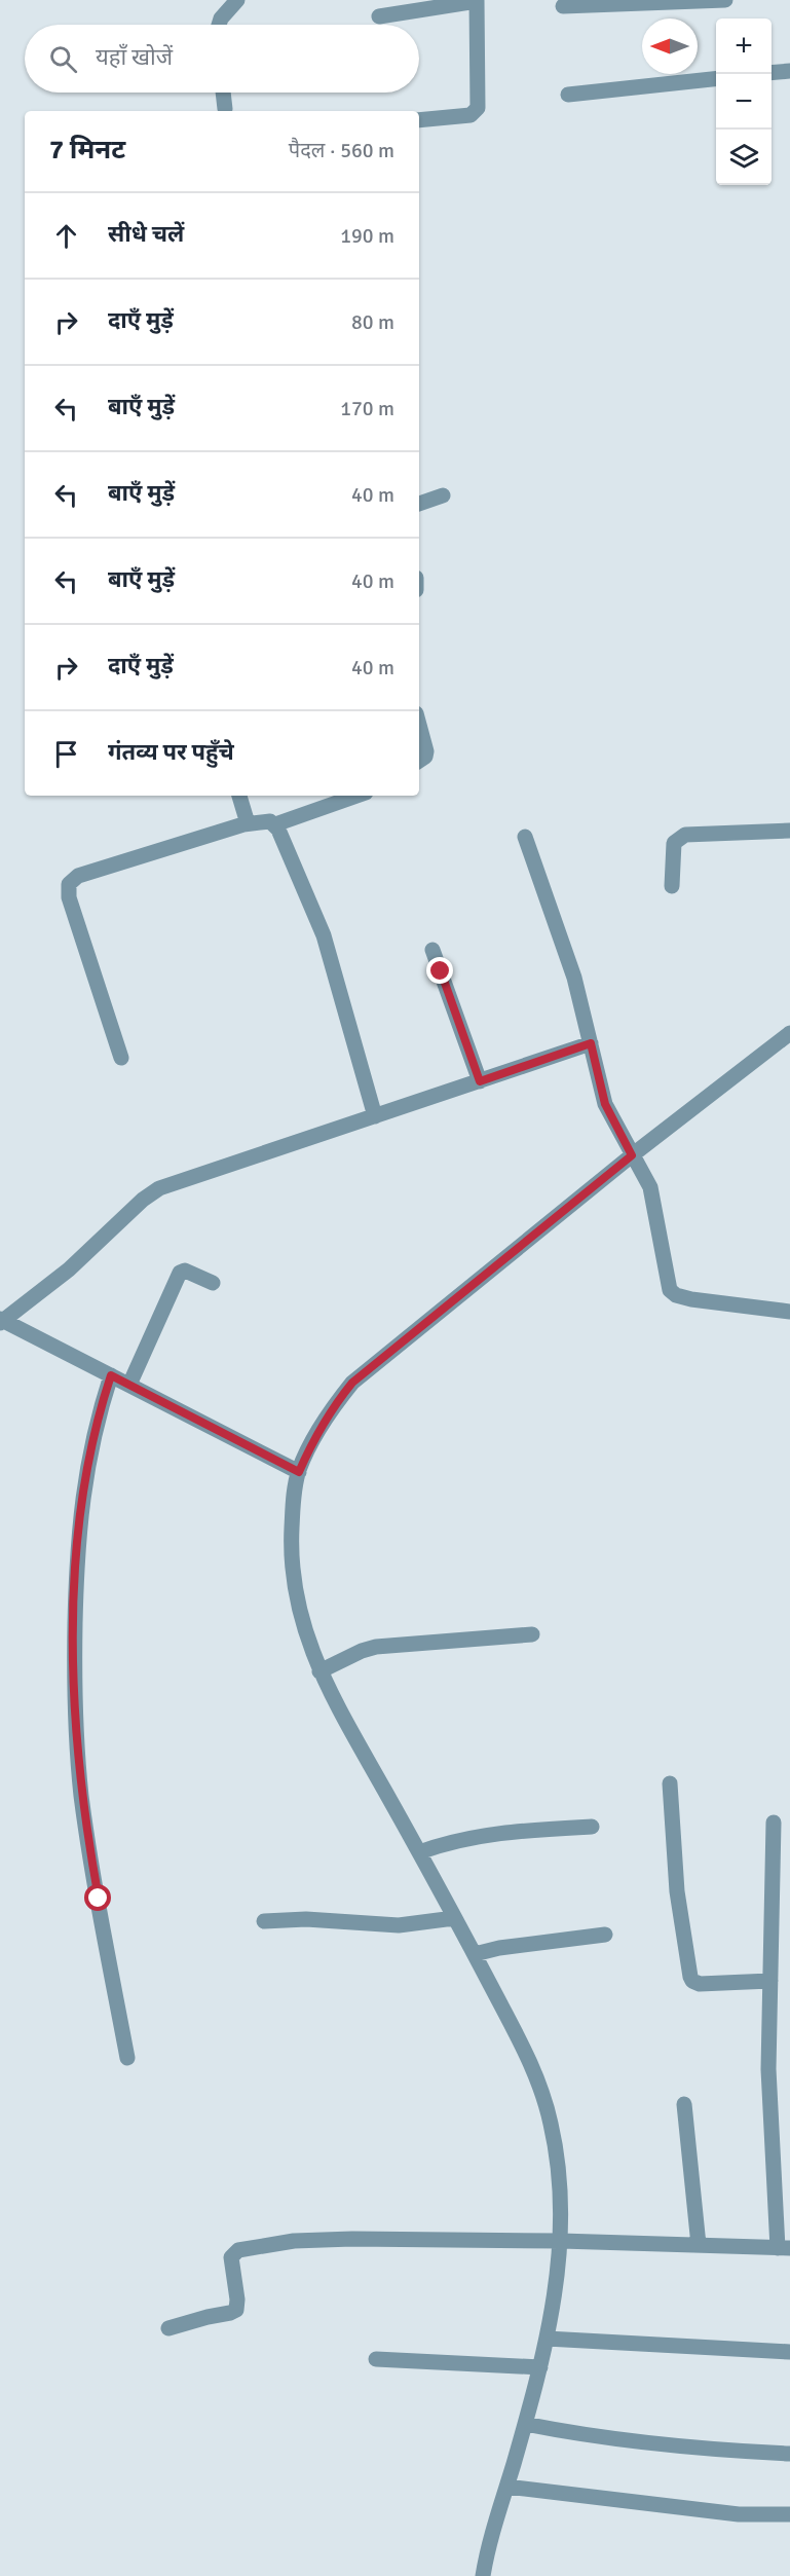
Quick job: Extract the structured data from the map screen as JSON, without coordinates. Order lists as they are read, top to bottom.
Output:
{
  "north": "left",
  "page": {
    "map_buttons": ["+", "−"],
    "search": "यहाँ खोजें",
    "heading": ["7 मिनट", "पैदल · 560 m"],
    "list": [
      ["सीधे चलें", "190 m"],
      ["दाएँ मुड़ें", "80 m"],
      ["बाएँ मुड़ें", "170 m"],
      ["बाएँ मुड़ें", "40 m"],
      ["बाएँ मुड़ें", "40 m"],
      ["दाएँ मुड़ें", "40 m"],
      "गंतव्य पर पहुँचे"
    ]
  }
}
